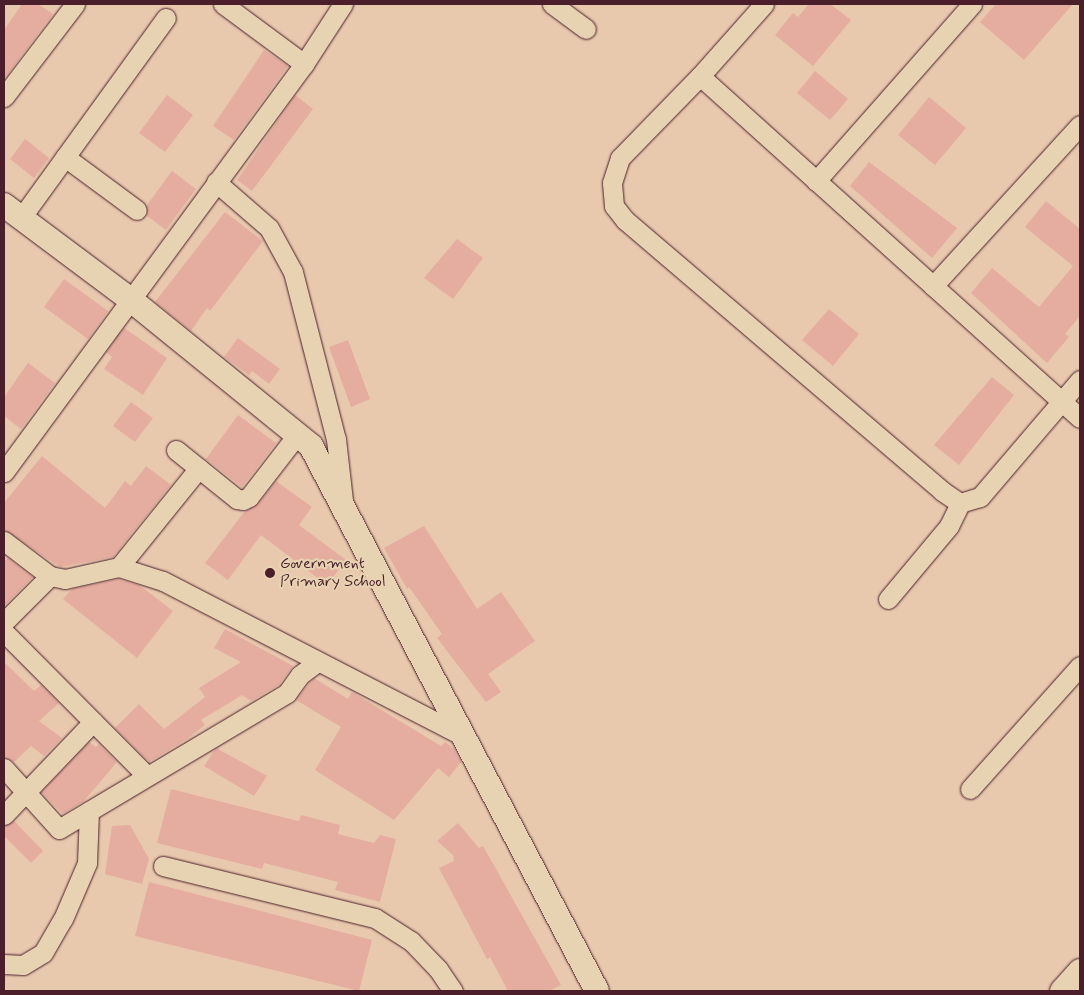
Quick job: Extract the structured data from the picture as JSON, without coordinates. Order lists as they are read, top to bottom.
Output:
{
  "places": ["Government Primary School"]
}
